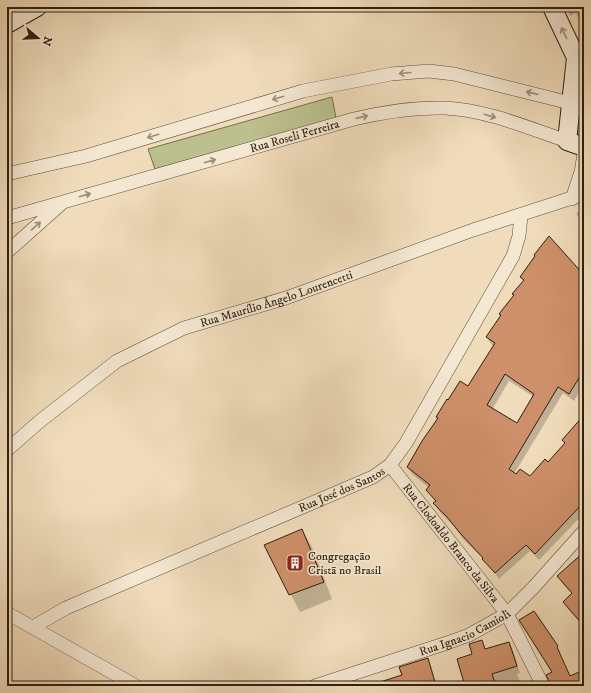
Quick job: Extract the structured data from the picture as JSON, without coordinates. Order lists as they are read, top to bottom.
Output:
{
  "streets": {
    "street": [
      "Rua Roseli Ferreira",
      "Rua Maurílio Ângelo Lourencetti",
      "Rua José dos Santos",
      "Rua Clodoaldo Branco da Silva",
      "Rua Ignacio Camioli"
    ]
  },
  "crossings": [
    ["Rua Maurílio Ângelo Lourencetti", "Rua José dos Santos"],
    ["Rua José dos Santos", "Rua Clodoaldo Branco da Silva"],
    ["Rua Clodoaldo Branco da Silva", "Rua Ignacio Camioli"]
  ],
  "places": {
    "building": ["Congregação Cristã no Brasil"]
  },
  "north": "right"
}
